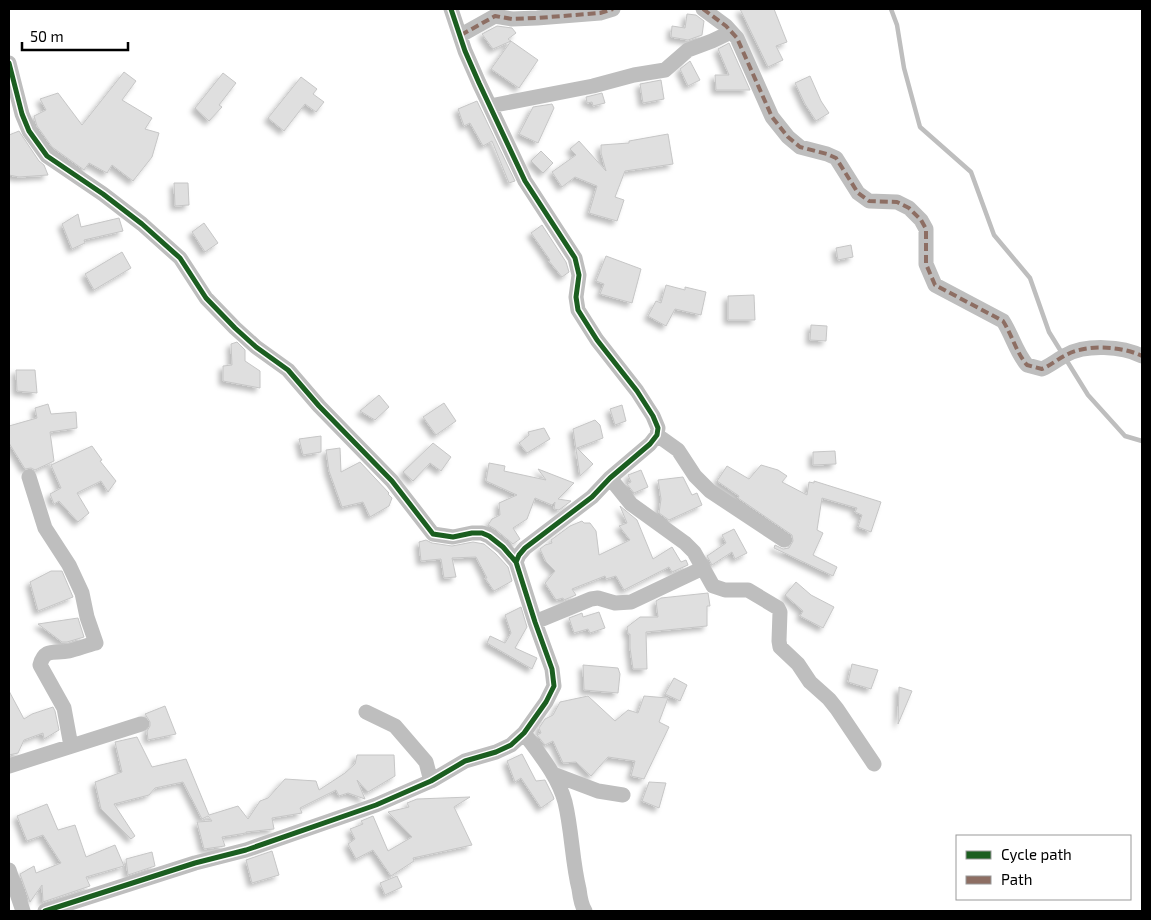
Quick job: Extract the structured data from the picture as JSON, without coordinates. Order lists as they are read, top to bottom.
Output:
{
  "legend": ["Cycle path", "Path"],
  "scale_bar": "50 m"
}
